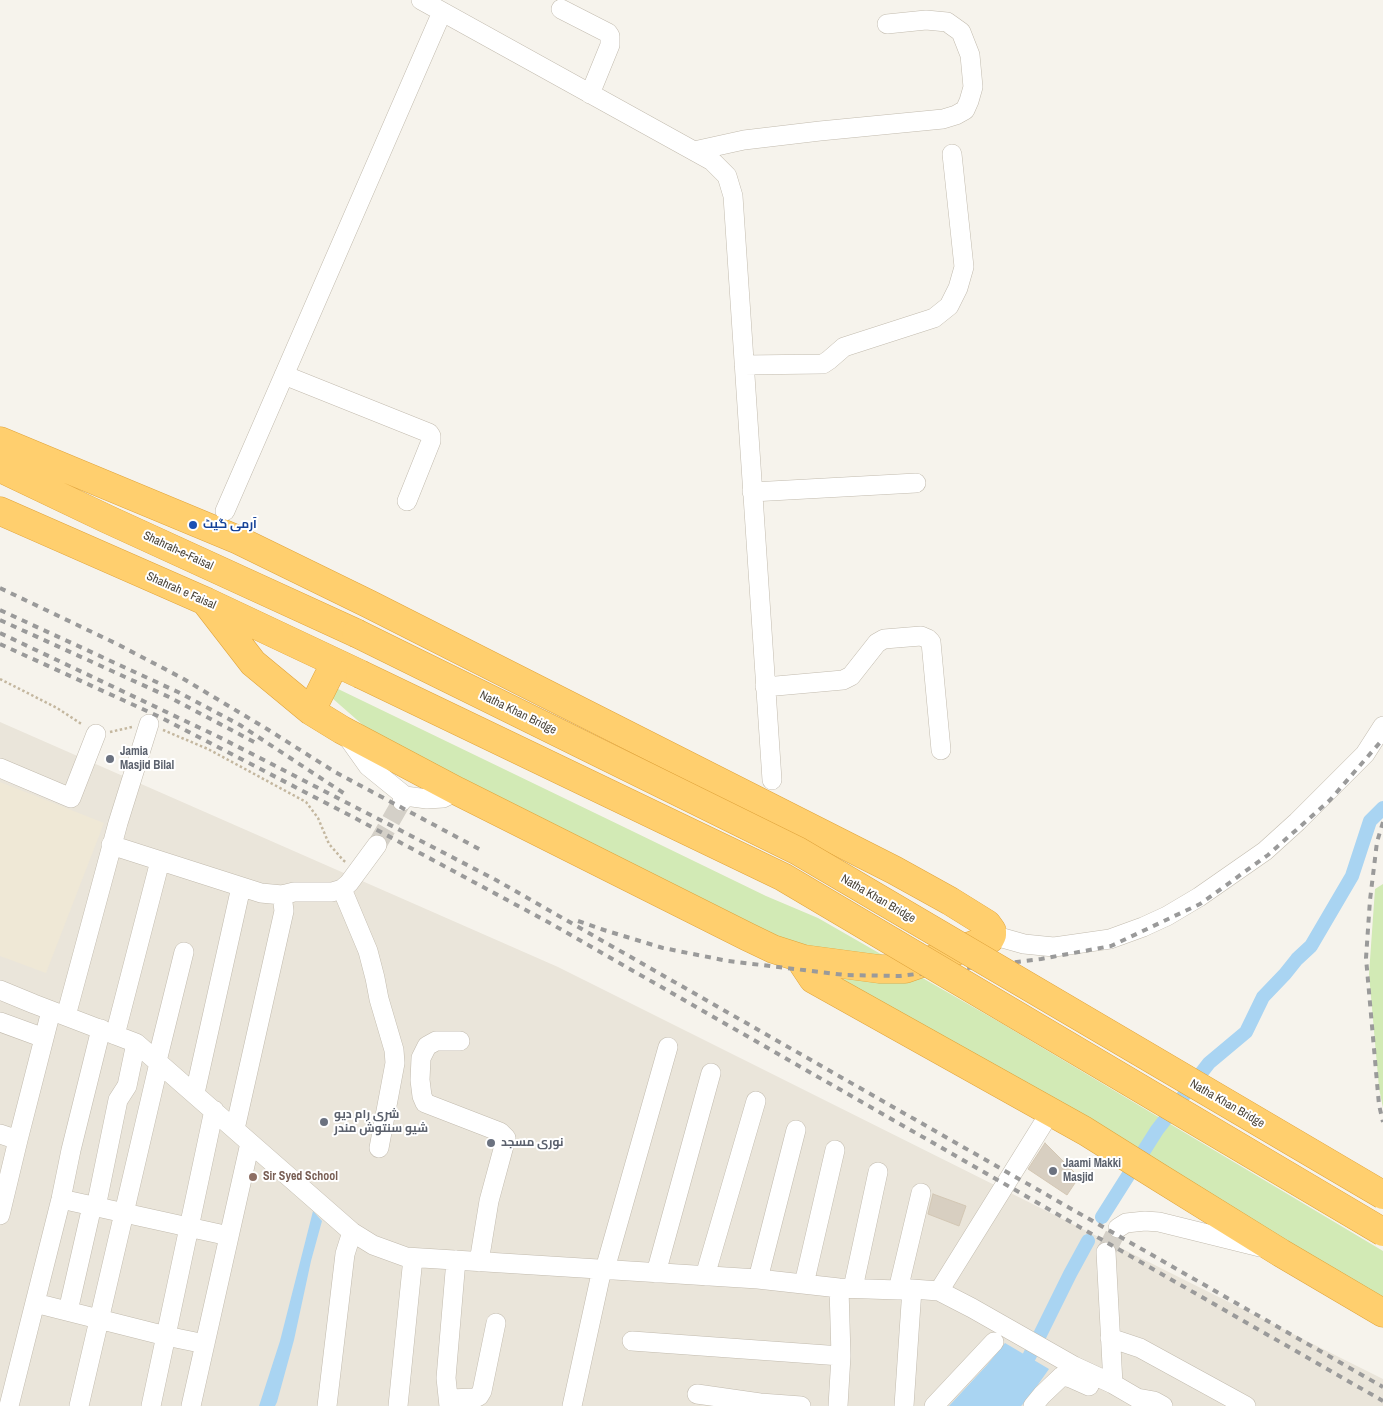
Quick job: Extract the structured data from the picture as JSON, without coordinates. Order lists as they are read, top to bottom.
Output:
{
  "streets": {
    "highway": ["Shahrah-e-Faisal", "Shahrah e Faisal", "Natha Khan Bridge"]
  },
  "crossings": [
    ["Shahrah-e-Faisal", "Natha Khan Bridge"]
  ],
  "places": [
    "آرمی گیٹ",
    "Jamia Masjid Bilal",
    "شری رام دیو شیو سنتوش مندر",
    "نوری مسجد",
    "Jaami Makki Masjid",
    "Sir Syed School"
  ]
}
